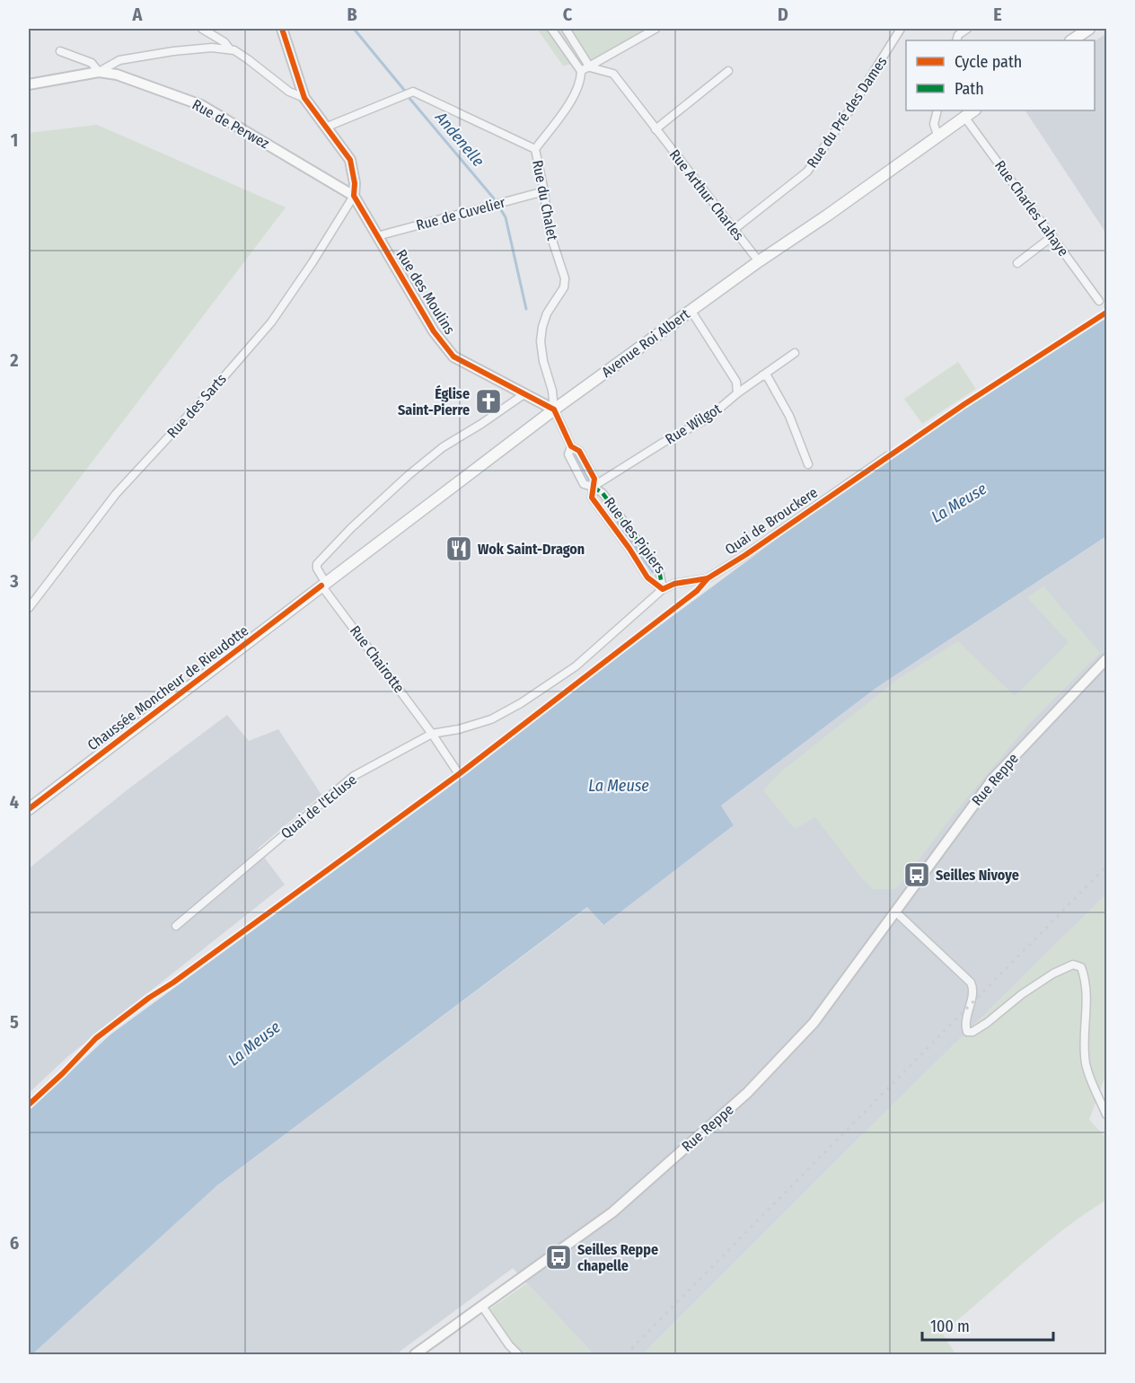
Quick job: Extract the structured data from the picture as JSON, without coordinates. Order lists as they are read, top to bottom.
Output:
{
  "streets": {
    "main road": [
      "Rue de Perwez",
      "Rue des Moulins",
      "Avenue Roi Albert",
      "Chaussée Moncheur de Rieudotte",
      "Rue Reppe"
    ],
    "street": [
      "Rue du Pré des Dames",
      "Rue Arthur Charles",
      "Rue du Chalet",
      "Rue Charles Lahaye",
      "Rue de Cuvelier",
      "Rue des Sarts",
      "Rue Wilgot",
      "Quai de Brouckere",
      "Rue des Pipiers",
      "Rue Chairotte",
      "Quai de l'Ecluse"
    ]
  },
  "crossings": [
    ["Rue du Pré des Dames", "Rue Arthur Charles"],
    ["Rue de Perwez", "Rue des Moulins"],
    ["Rue de Perwez", "Rue des Sarts"],
    ["Rue Arthur Charles", "Avenue Roi Albert"],
    ["Rue du Chalet", "Rue de Cuvelier"],
    ["Rue du Chalet", "Rue des Pipiers"],
    ["Rue Charles Lahaye", "Avenue Roi Albert"],
    ["Rue de Cuvelier", "Rue des Moulins"],
    ["Rue des Moulins", "Avenue Roi Albert"],
    ["Rue des Moulins", "Rue des Sarts"],
    ["Rue des Moulins", "Rue des Pipiers"],
    ["Avenue Roi Albert", "Rue des Pipiers"],
    ["Avenue Roi Albert", "Rue Chairotte"],
    ["Avenue Roi Albert", "Chaussée Moncheur de Rieudotte"],
    ["Rue Wilgot", "Rue des Pipiers"],
    ["Quai de Brouckere", "Rue des Pipiers"],
    ["Quai de Brouckere", "Quai de l'Ecluse"],
    ["Rue des Pipiers", "Quai de l'Ecluse"],
    ["Rue Chairotte", "Chaussée Moncheur de Rieudotte"],
    ["Rue Chairotte", "Quai de l'Ecluse"]
  ],
  "water": ["Andenelle", "La Meuse"],
  "places": {
    "church": ["Église Saint-Pierre"],
    "restaurant": ["Wok Saint-Dragon"],
    "bus stop": ["Seilles Nivoye", "Seilles Reppe chapelle"]
  },
  "legend": ["Cycle path", "Path"],
  "scale_bar": "100 m",
  "grid": {
    "columns": [
      "A",
      "B",
      "C",
      "D",
      "E"
    ],
    "rows": [
      "1",
      "2",
      "3",
      "4",
      "5",
      "6"
    ]
  }
}
